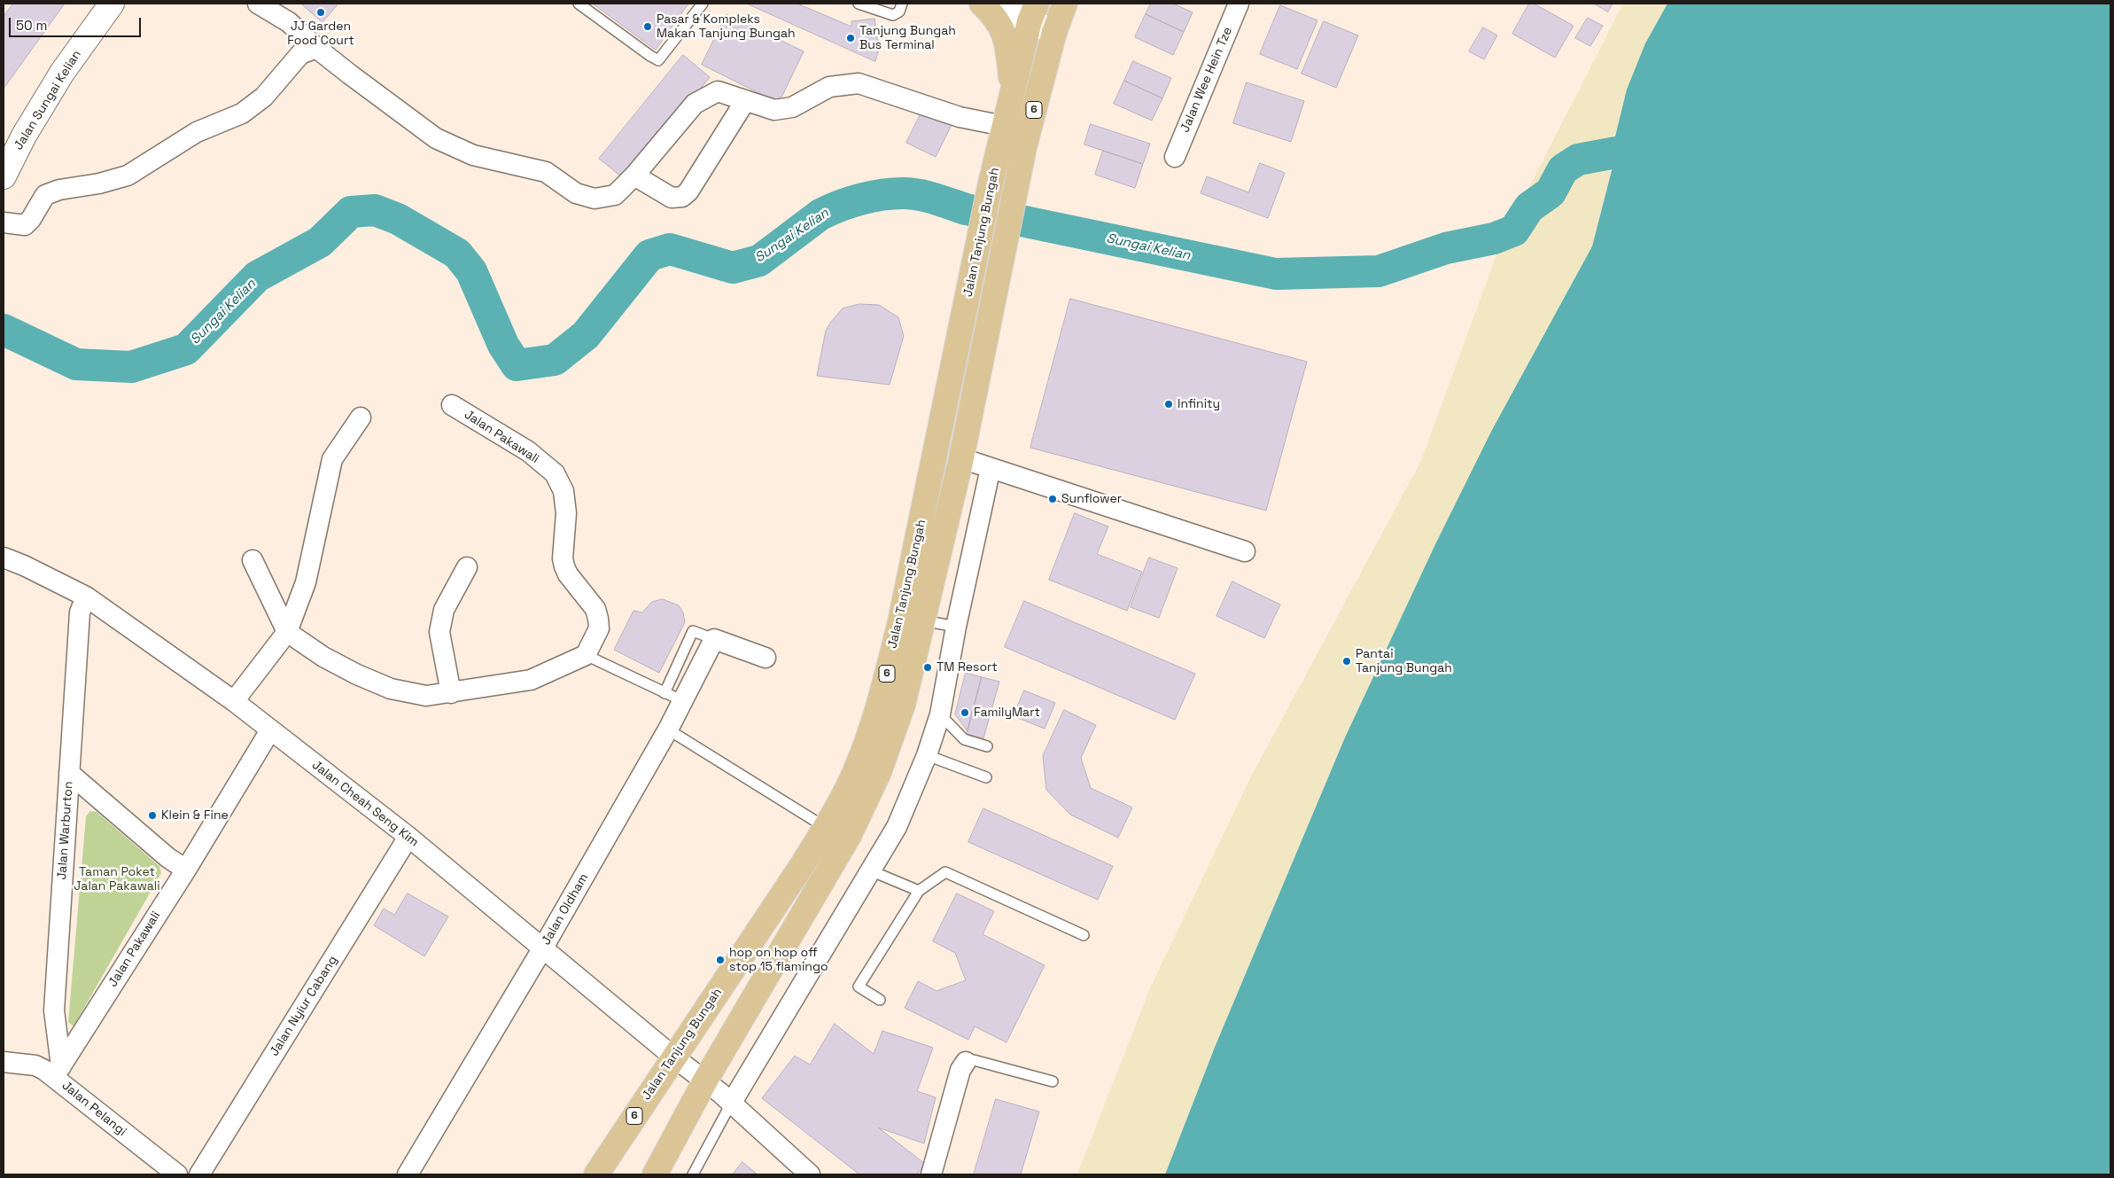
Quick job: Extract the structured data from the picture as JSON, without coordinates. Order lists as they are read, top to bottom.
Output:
{
  "streets": {
    "main road": ["6", "Jalan Tanjung Bungah"],
    "street": [
      "Jalan Wee Hein Tze",
      "Jalan Sungai Kelian",
      "Jalan Pakawali",
      "Jalan Cheah Seng Kim",
      "Jalan Warburton",
      "Jalan Oldham",
      "Jalan Nyiur Cabang",
      "Jalan Pelangi"
    ]
  },
  "crossings": [
    ["Jalan Tanjung Bungah", "Jalan Cheah Seng Kim"],
    ["Jalan Pakawali", "Jalan Cheah Seng Kim"],
    ["Jalan Pakawali", "Jalan Warburton"],
    ["Jalan Pakawali", "Jalan Pelangi"],
    ["Jalan Cheah Seng Kim", "Jalan Warburton"],
    ["Jalan Cheah Seng Kim", "Jalan Oldham"],
    ["Jalan Cheah Seng Kim", "Jalan Nyiur Cabang"],
    ["Jalan Warburton", "Jalan Pelangi"]
  ],
  "water": ["Sungai Kelian"],
  "parks": ["Taman Poket Jalan Pakawali"],
  "places": [
    "JJ Garden Food Court",
    "Pasar & Kompleks Makan Tanjung Bungah",
    "Tanjung Bungah Bus Terminal",
    "Infinity",
    "Sunflower",
    "Pantai Tanjung Bungah",
    "TM Resort",
    "FamilyMart",
    "Klein & Fine",
    "hop on hop off stop 15 flamingo"
  ],
  "scale_bar": "50 m"
}
